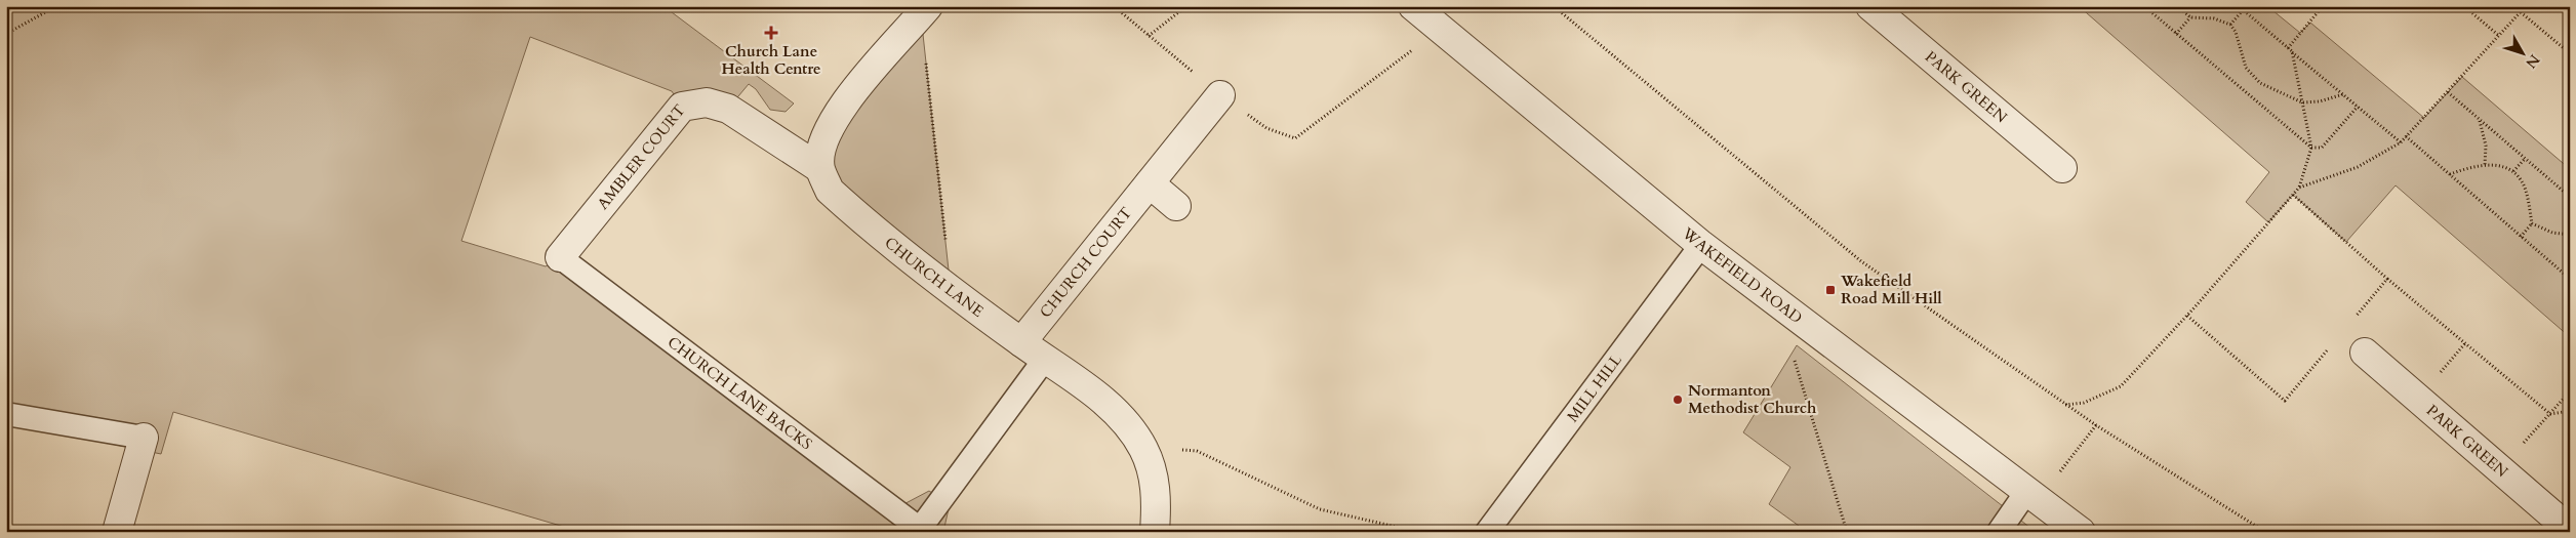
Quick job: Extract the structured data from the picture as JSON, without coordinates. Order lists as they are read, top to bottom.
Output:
{
  "streets": {
    "street": [
      "PARK GREEN",
      "AMBLER COURT",
      "CHURCH COURT",
      "CHURCH LANE",
      "WAKEFIELD ROAD"
    ],
    "lane": ["MILL HILL", "CHURCH LANE BACKS"]
  },
  "crossings": [
    ["AMBLER COURT", "CHURCH LANE"],
    ["AMBLER COURT", "CHURCH LANE BACKS"],
    ["CHURCH COURT", "CHURCH LANE"],
    ["CHURCH LANE", "CHURCH LANE BACKS"],
    ["WAKEFIELD ROAD", "MILL HILL"]
  ],
  "places": {
    "health": ["Church Lane Health Centre"],
    "transit": ["Wakefield Road Mill Hill"],
    "other": ["Normanton Methodist Church"]
  },
  "north": "bottom right"
}
